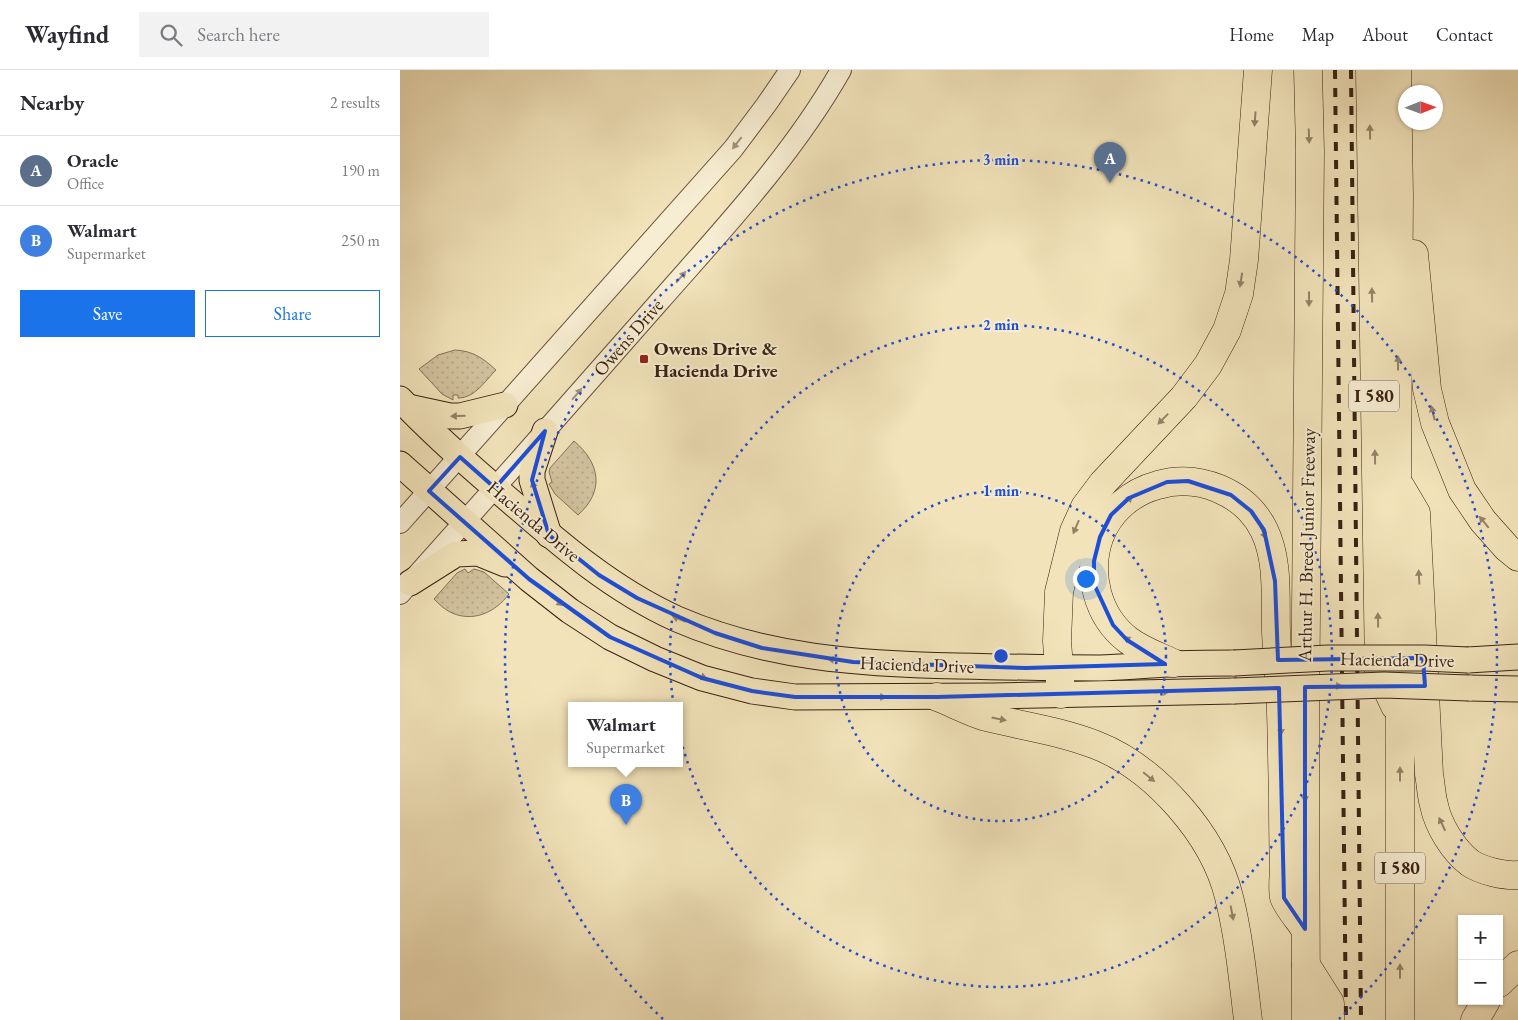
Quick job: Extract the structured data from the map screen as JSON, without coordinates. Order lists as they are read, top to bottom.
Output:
{
  "streets": {
    "highway": ["I 580", "Arthur H. Breed Junior Freeway"],
    "main road": ["Hacienda Drive"],
    "street": ["Owens Drive"]
  },
  "crossings": [
    ["Owens Drive", "Hacienda Drive"]
  ],
  "places": {
    "transit": ["Owens Drive & Hacienda Drive"]
  },
  "north": "right",
  "page": {
    "header": "Wayfind",
    "search": "Search here",
    "nav": [
      "Home",
      "Map",
      "About",
      "Contact"
    ],
    "heading": ["Nearby", "2 results"],
    "list": [
      {
        "mark": "A",
        "name": "Oracle",
        "note": "Office",
        "value": "190 m"
      },
      {
        "mark": "B",
        "name": "Walmart",
        "note": "Supermarket",
        "value": "250 m"
      }
    ],
    "pins": ["A", "B"],
    "buttons": ["Save", "Share"],
    "popup": ["Walmart", "Supermarket"],
    "map_buttons": ["+", "−"]
  },
  "rings": ["3 min", "2 min", "1 min"]
}
